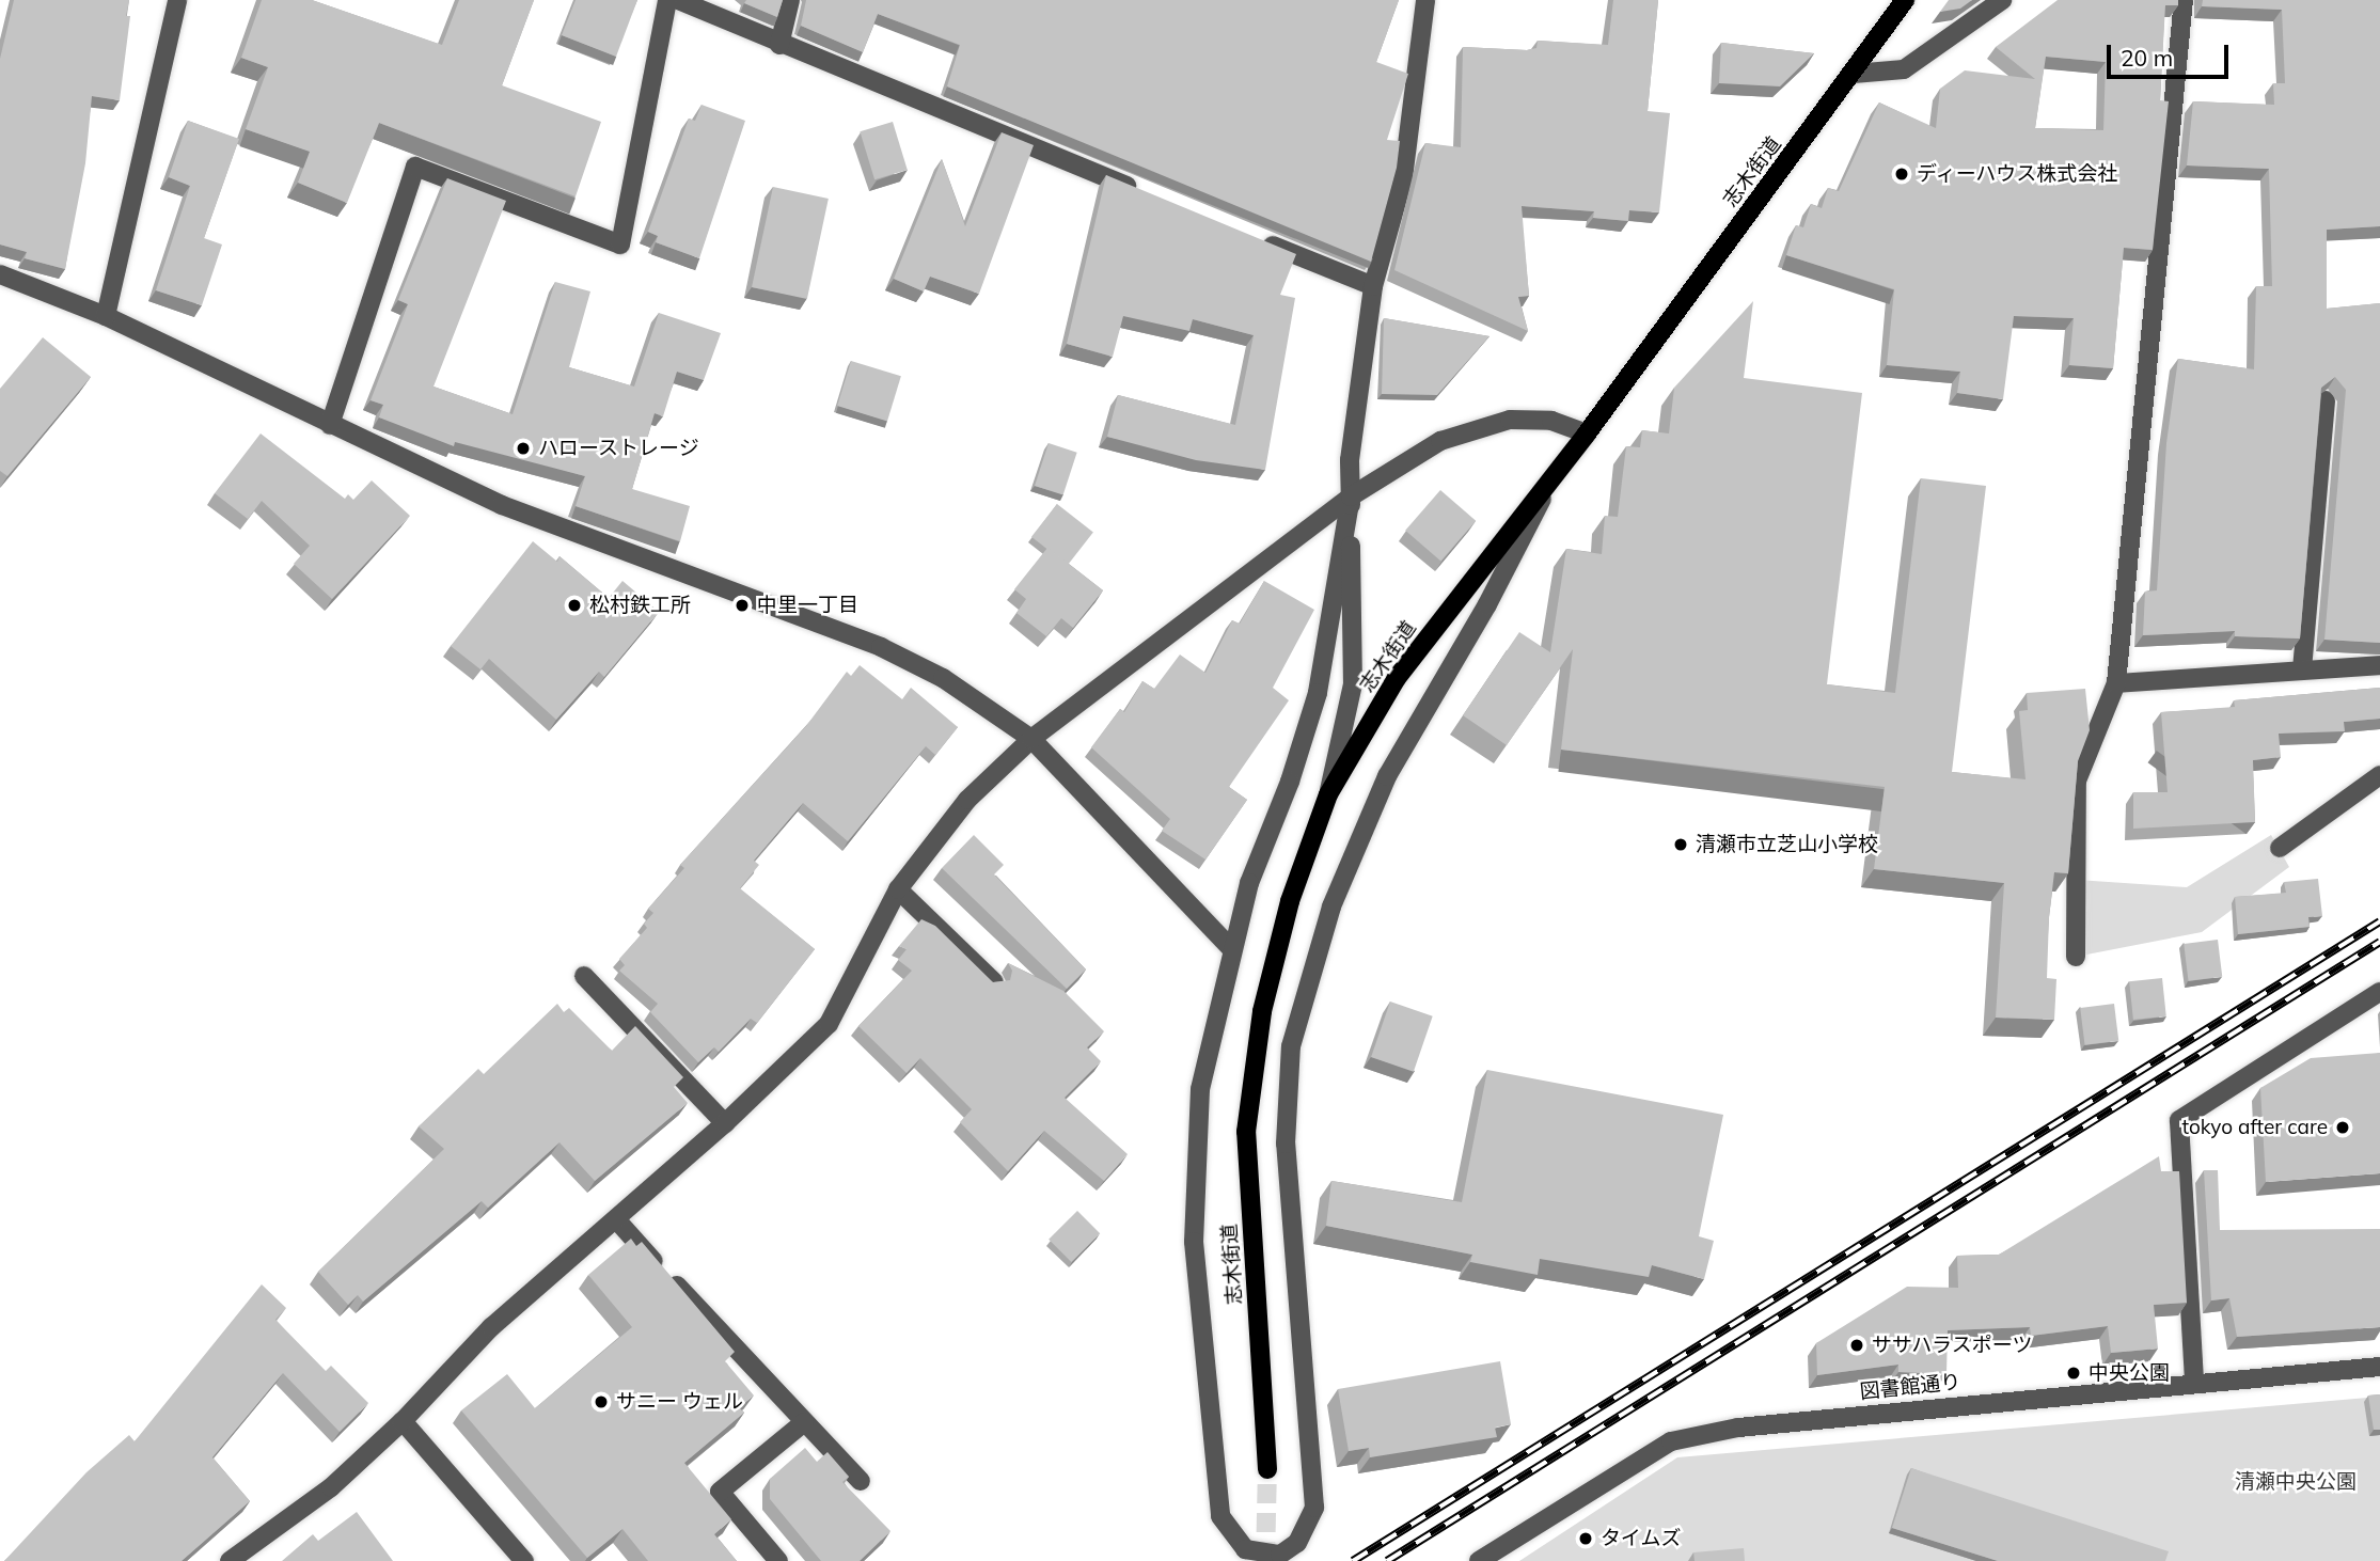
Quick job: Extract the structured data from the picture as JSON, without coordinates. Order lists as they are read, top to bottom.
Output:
{
  "streets": {
    "main road": ["志木街道"],
    "street": ["図書館通り"]
  },
  "parks": ["清瀬中央公園"],
  "places": [
    "ディーハウス株式会社",
    "ハローストレージ",
    "松村鉄工所",
    "中里一丁目",
    "清瀬市立芝山小学校",
    "tokyo after care",
    "ササハラスポーツ",
    "中央公園",
    "サニー ウェル",
    "タイムズ"
  ],
  "scale_bar": "20 m"
}
